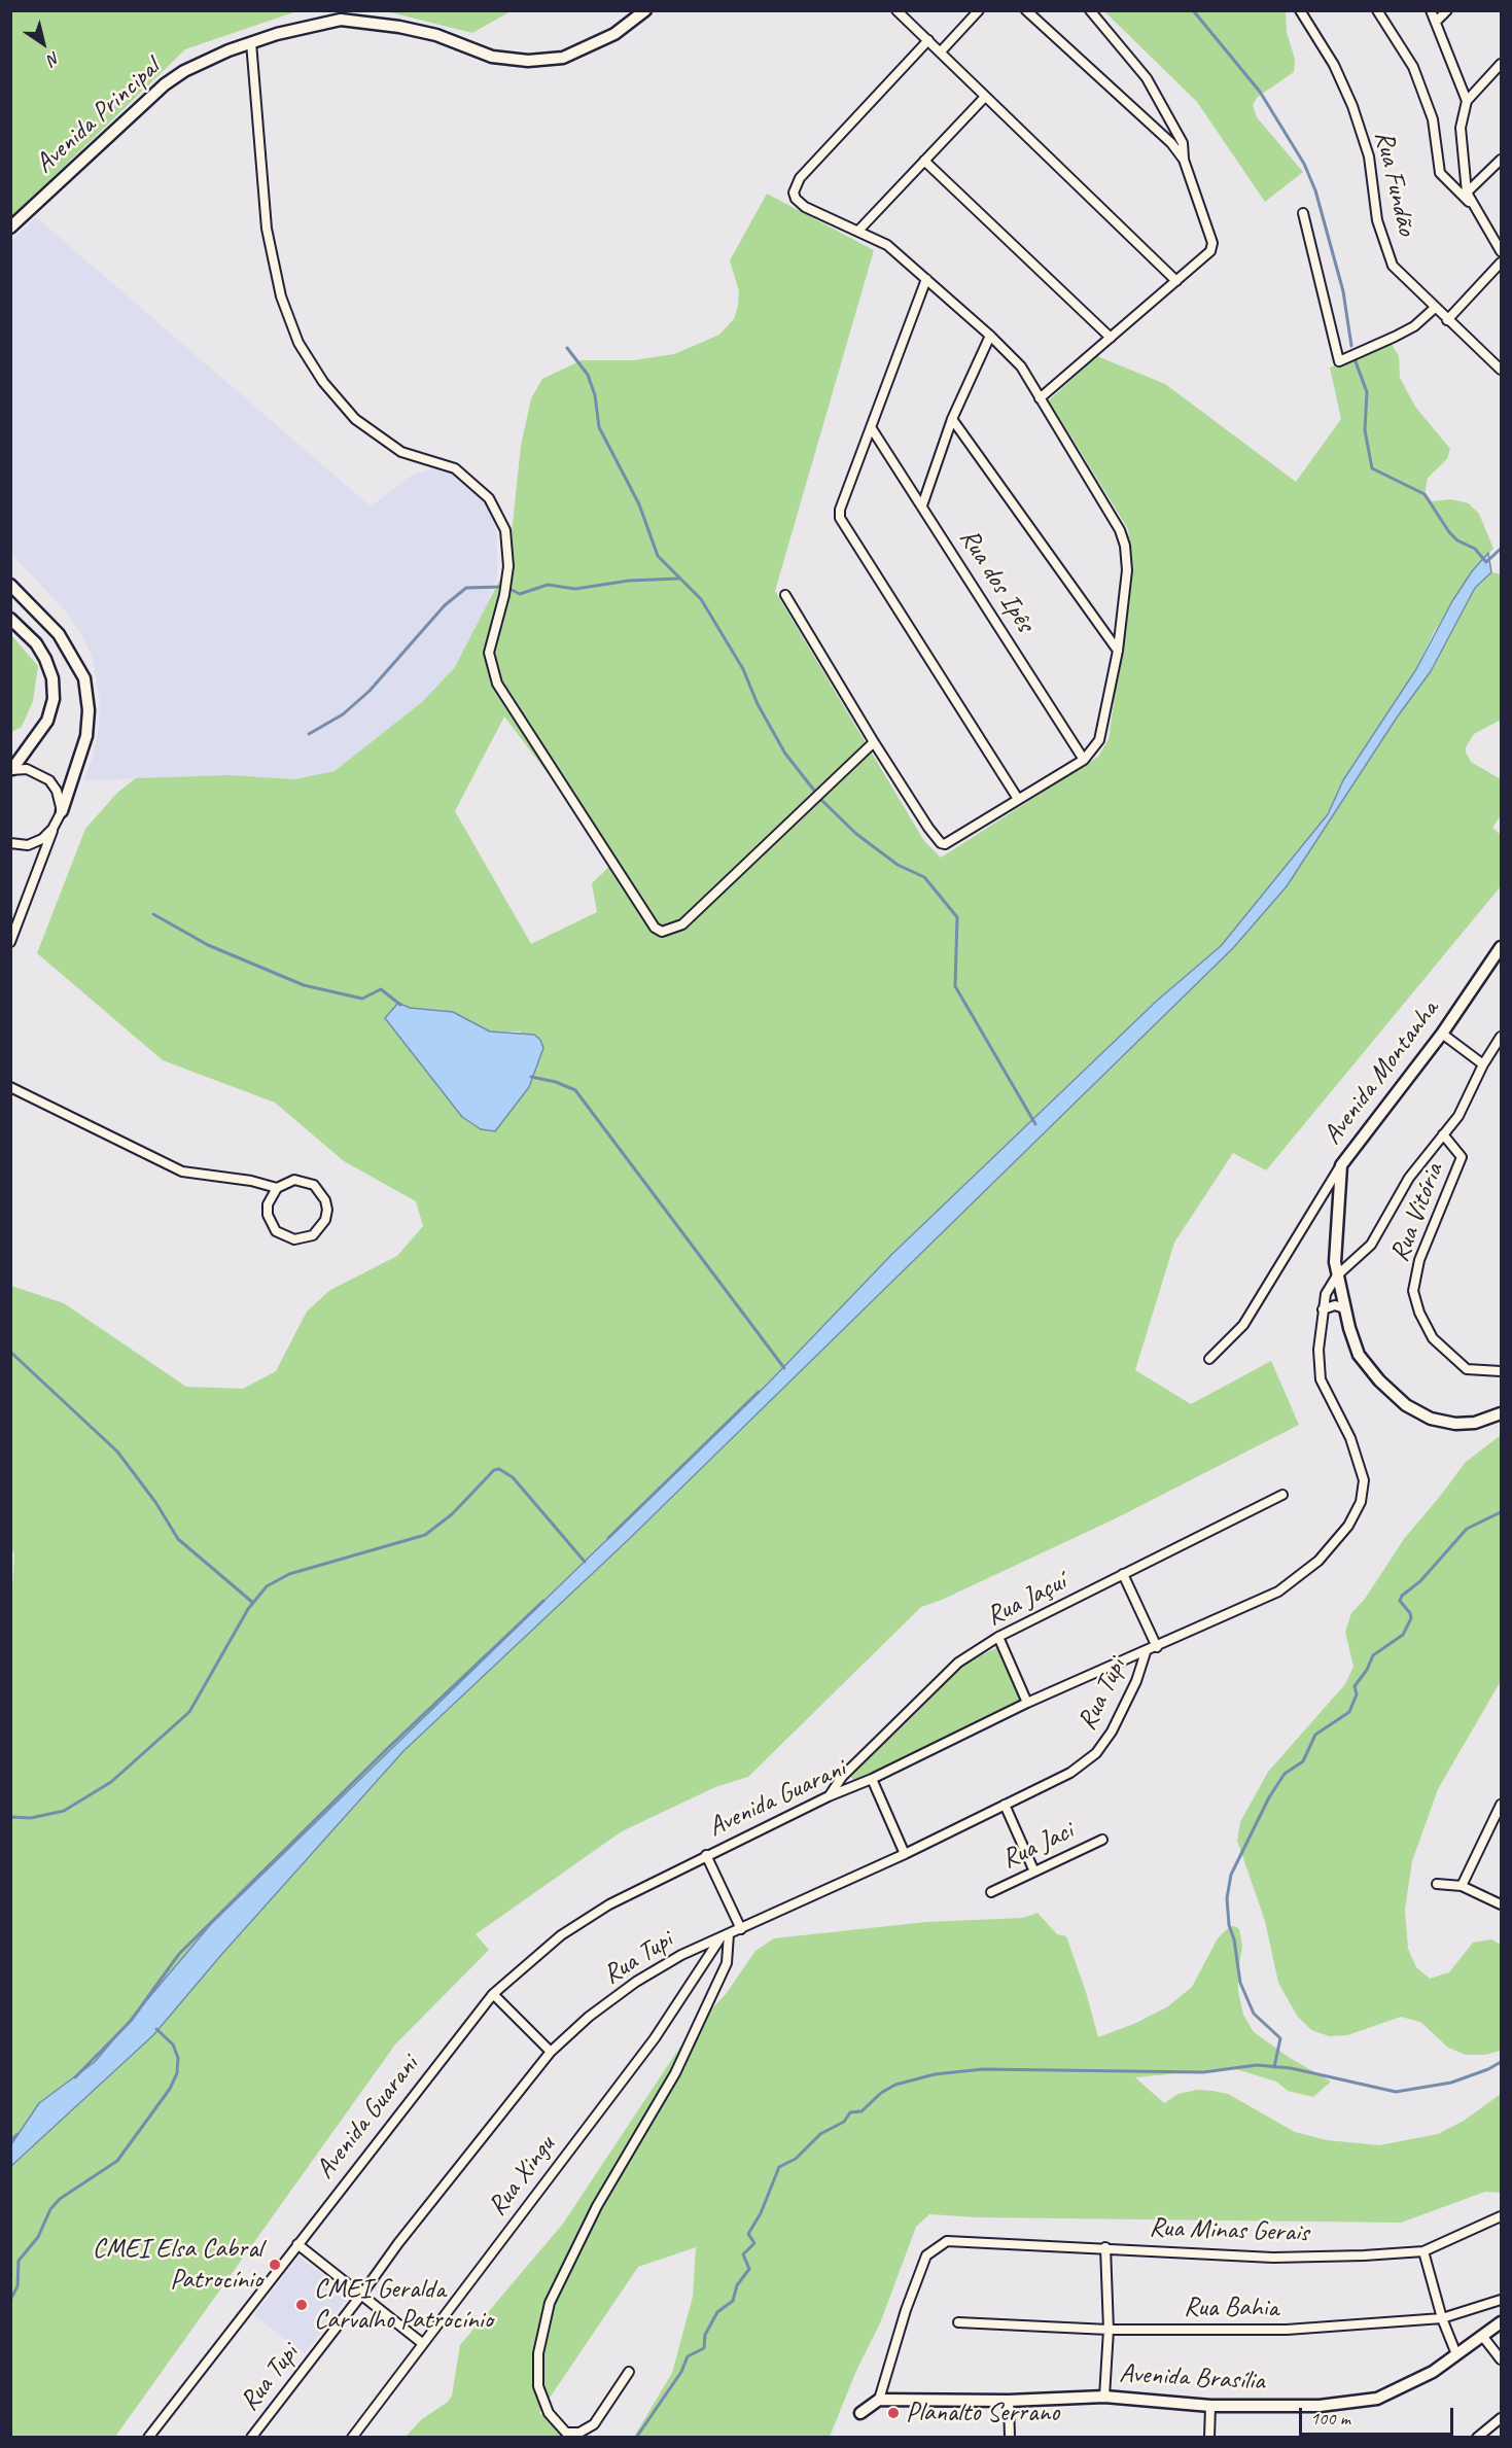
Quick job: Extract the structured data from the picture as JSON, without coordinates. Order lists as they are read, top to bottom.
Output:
{
  "streets": {
    "street": [
      "Avenida Principal",
      "Rua Fundão",
      "Rua dos Ipês",
      "Avenida Montanha",
      "Rua Vitória",
      "Rua Jaçuí",
      "Rua Tupi",
      "Avenida Guarani",
      "Rua Jaci",
      "Rua Xingu",
      "Rua Minas Gerais",
      "Rua Bahia",
      "Avenida Brasília"
    ]
  },
  "crossings": [
    ["Avenida Montanha", "Avenida Guarani"],
    ["Rua Jaçuí", "Avenida Guarani"],
    ["Rua Tupi", "Avenida Guarani"],
    ["Rua Tupi", "Rua Xingu"],
    ["Rua Minas Gerais", "Avenida Brasília"]
  ],
  "places": ["CMEI Elsa Cabral Patrocínio", "CMEI Geralda Carvalho Patrocínio", "Planalto Serrano"],
  "scale_bar": "100 m",
  "north": "bottom right"
}
